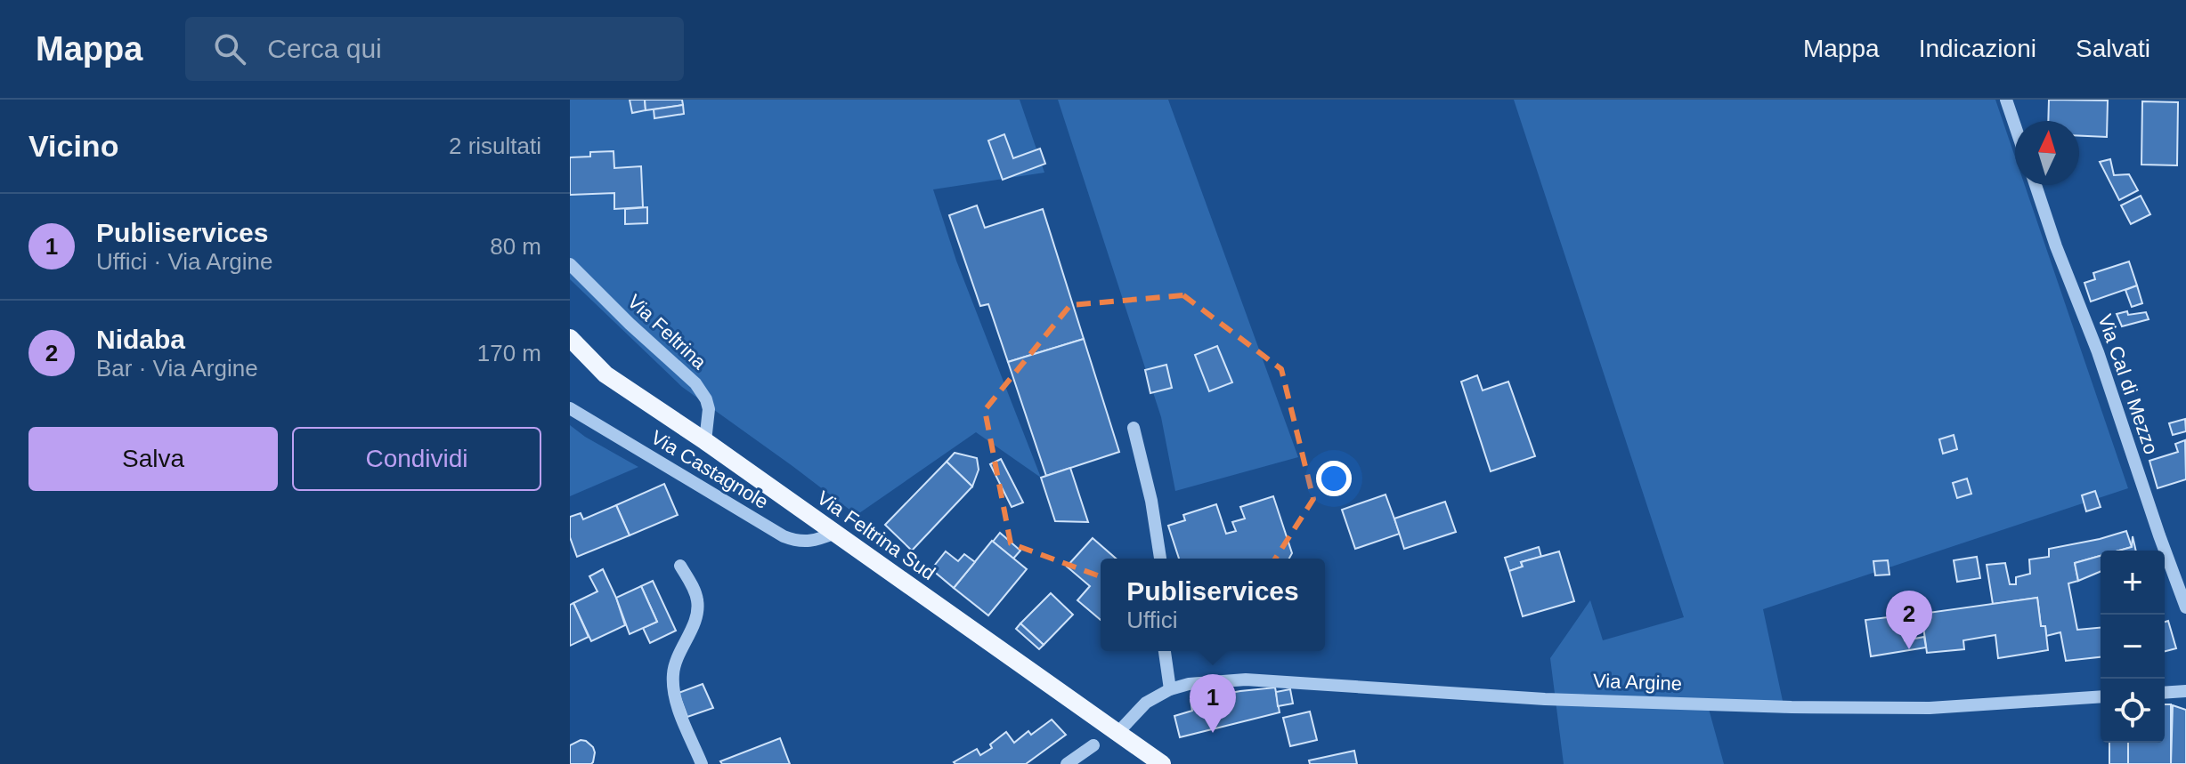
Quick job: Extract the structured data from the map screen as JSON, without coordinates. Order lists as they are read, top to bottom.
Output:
{
  "streets": {
    "main road": ["Via Feltrina Sud"],
    "street": [
      "Via Feltrina",
      "Via Cal di Mezzo",
      "Via Castagnole",
      "Via Argine"
    ]
  },
  "crossings": [
    ["Via Feltrina", "Via Feltrina Sud"],
    ["Via Castagnole", "Via Feltrina Sud"]
  ],
  "north": "top",
  "page": {
    "header": "Mappa",
    "search": "Cerca qui",
    "nav": ["Mappa", "Indicazioni", "Salvati"],
    "heading": ["Vicino", "2 risultati"],
    "list": [
      {
        "mark": "1",
        "name": "Publiservices",
        "note": "Uffici · Via Argine",
        "value": "80 m"
      },
      {
        "mark": "2",
        "name": "Nidaba",
        "note": "Bar · Via Argine",
        "value": "170 m"
      }
    ],
    "buttons": ["Salva", "Condividi"],
    "map_buttons": ["+", "−"],
    "popup": ["Publiservices", "Uffici"],
    "pins": ["2", "1"]
  }
}
